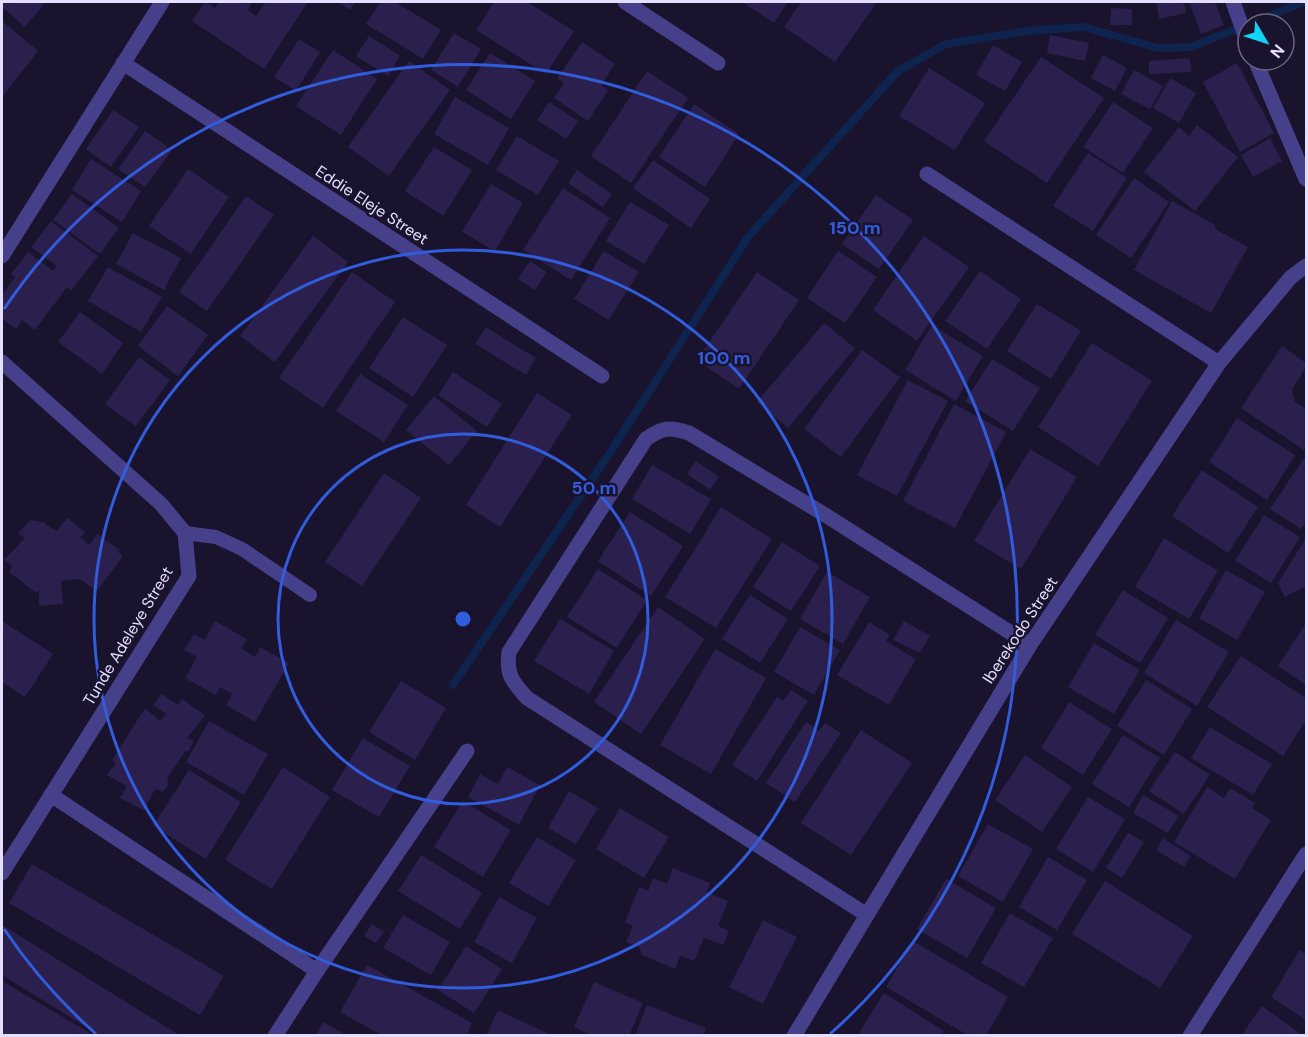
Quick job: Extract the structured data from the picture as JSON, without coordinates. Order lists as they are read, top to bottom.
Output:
{
  "streets": {
    "street": ["Eddie Eleje Street", "Iberekodo Street", "Tunde Adeleye Street"]
  },
  "north": "bottom right",
  "rings": ["150 m", "100 m", "50 m"]
}
